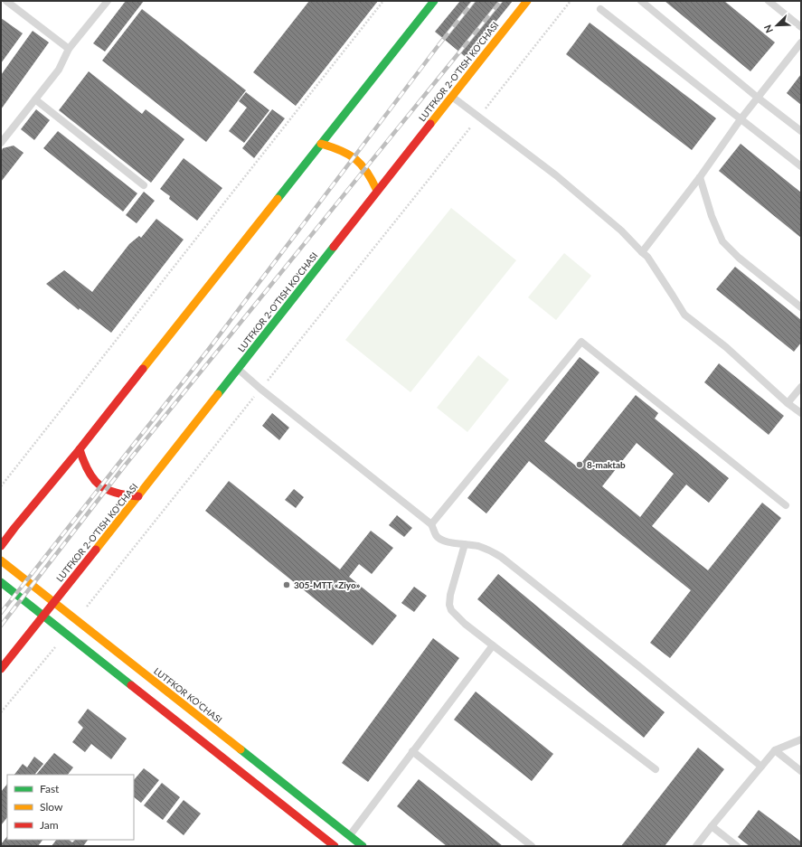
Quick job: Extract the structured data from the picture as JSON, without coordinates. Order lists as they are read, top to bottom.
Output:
{
  "streets": {
    "main road": ["LUTFKOR 2-O'TISH KO'CHASI", "LUTFKOR KO'CHASI"]
  },
  "crossings": [
    ["LUTFKOR 2-O'TISH KO'CHASI", "LUTFKOR KO'CHASI"]
  ],
  "places": ["8-maktab", "305-MTT «Ziyo»"],
  "legend": ["Fast", "Slow", "Jam"],
  "north": "bottom left"
}
